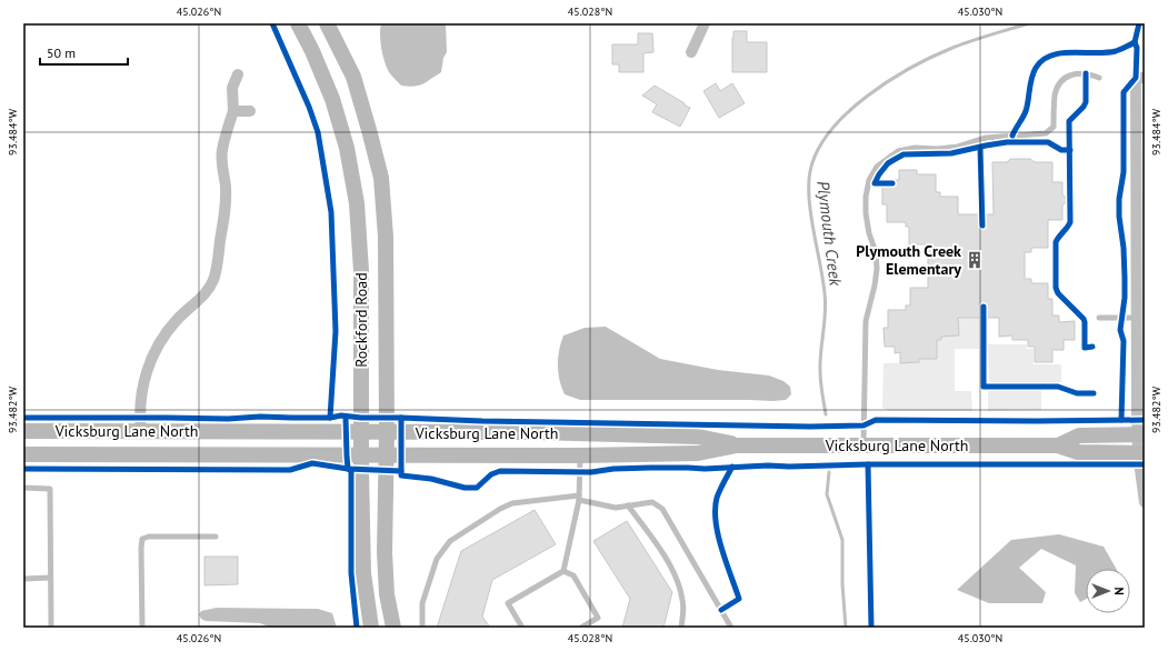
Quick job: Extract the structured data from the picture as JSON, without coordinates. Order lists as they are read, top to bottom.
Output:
{
  "streets": {
    "main road": ["Rockford Road", "Vicksburg Lane North"]
  },
  "crossings": [
    ["Rockford Road", "Vicksburg Lane North"]
  ],
  "water": ["Plymouth Creek"],
  "places": {
    "building": ["Plymouth Creek Elementary"]
  },
  "scale_bar": "50 m",
  "north": "right",
  "coordinates": [
    "45.026°N",
    "45.028°N",
    "45.030°N",
    "93.484°W",
    "93.482°W"
  ]
}
